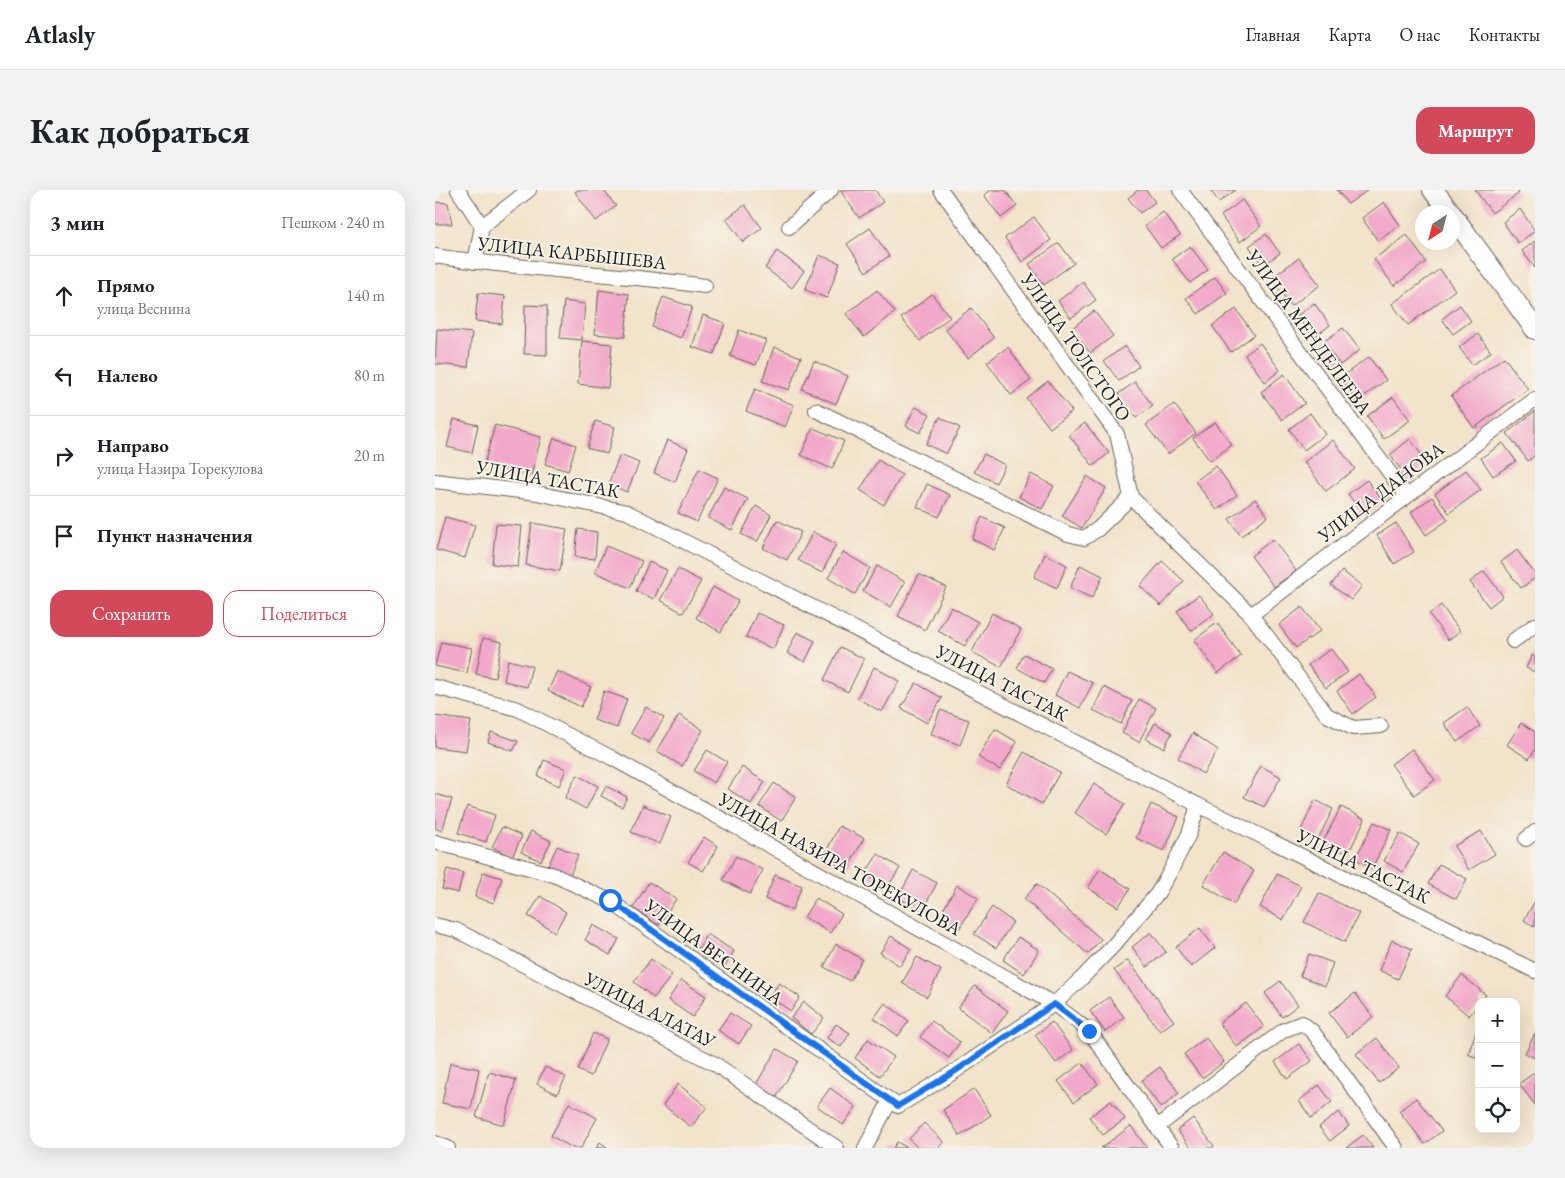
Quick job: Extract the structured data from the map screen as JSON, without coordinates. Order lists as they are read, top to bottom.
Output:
{
  "streets": {
    "street": [
      "УЛИЦА КАРБЫШЕВА",
      "УЛИЦА МЕНДЕЛЕЕВА",
      "УЛИЦА ТОЛСТОГО",
      "УЛИЦА ТАСТАК",
      "УЛИЦА ДАНОВА",
      "УЛИЦА НАЗИРА ТОРЕКУЛОВА",
      "УЛИЦА ВЕСНИНА",
      "УЛИЦА АЛАТАУ"
    ]
  },
  "crossings": [
    ["УЛИЦА МЕНДЕЛЕЕВА", "УЛИЦА ДАНОВА"]
  ],
  "north": "bottom left",
  "page": {
    "header": "Atlasly",
    "nav": [
      "Главная",
      "Карта",
      "О нас",
      "Контакты"
    ],
    "buttons": [
      "Маршрут",
      ["Сохранить", "Поделиться"]
    ],
    "title": "Как добраться",
    "heading": ["3 мин", "Пешком · 240 m"],
    "list": [
      ["Прямо", "улица Веснина", "140 m"],
      ["Налево", "80 m"],
      ["Направо", "улица Назира Торекулова", "20 m"],
      "Пункт назначения"
    ],
    "map_buttons": ["+", "−"]
  }
}
